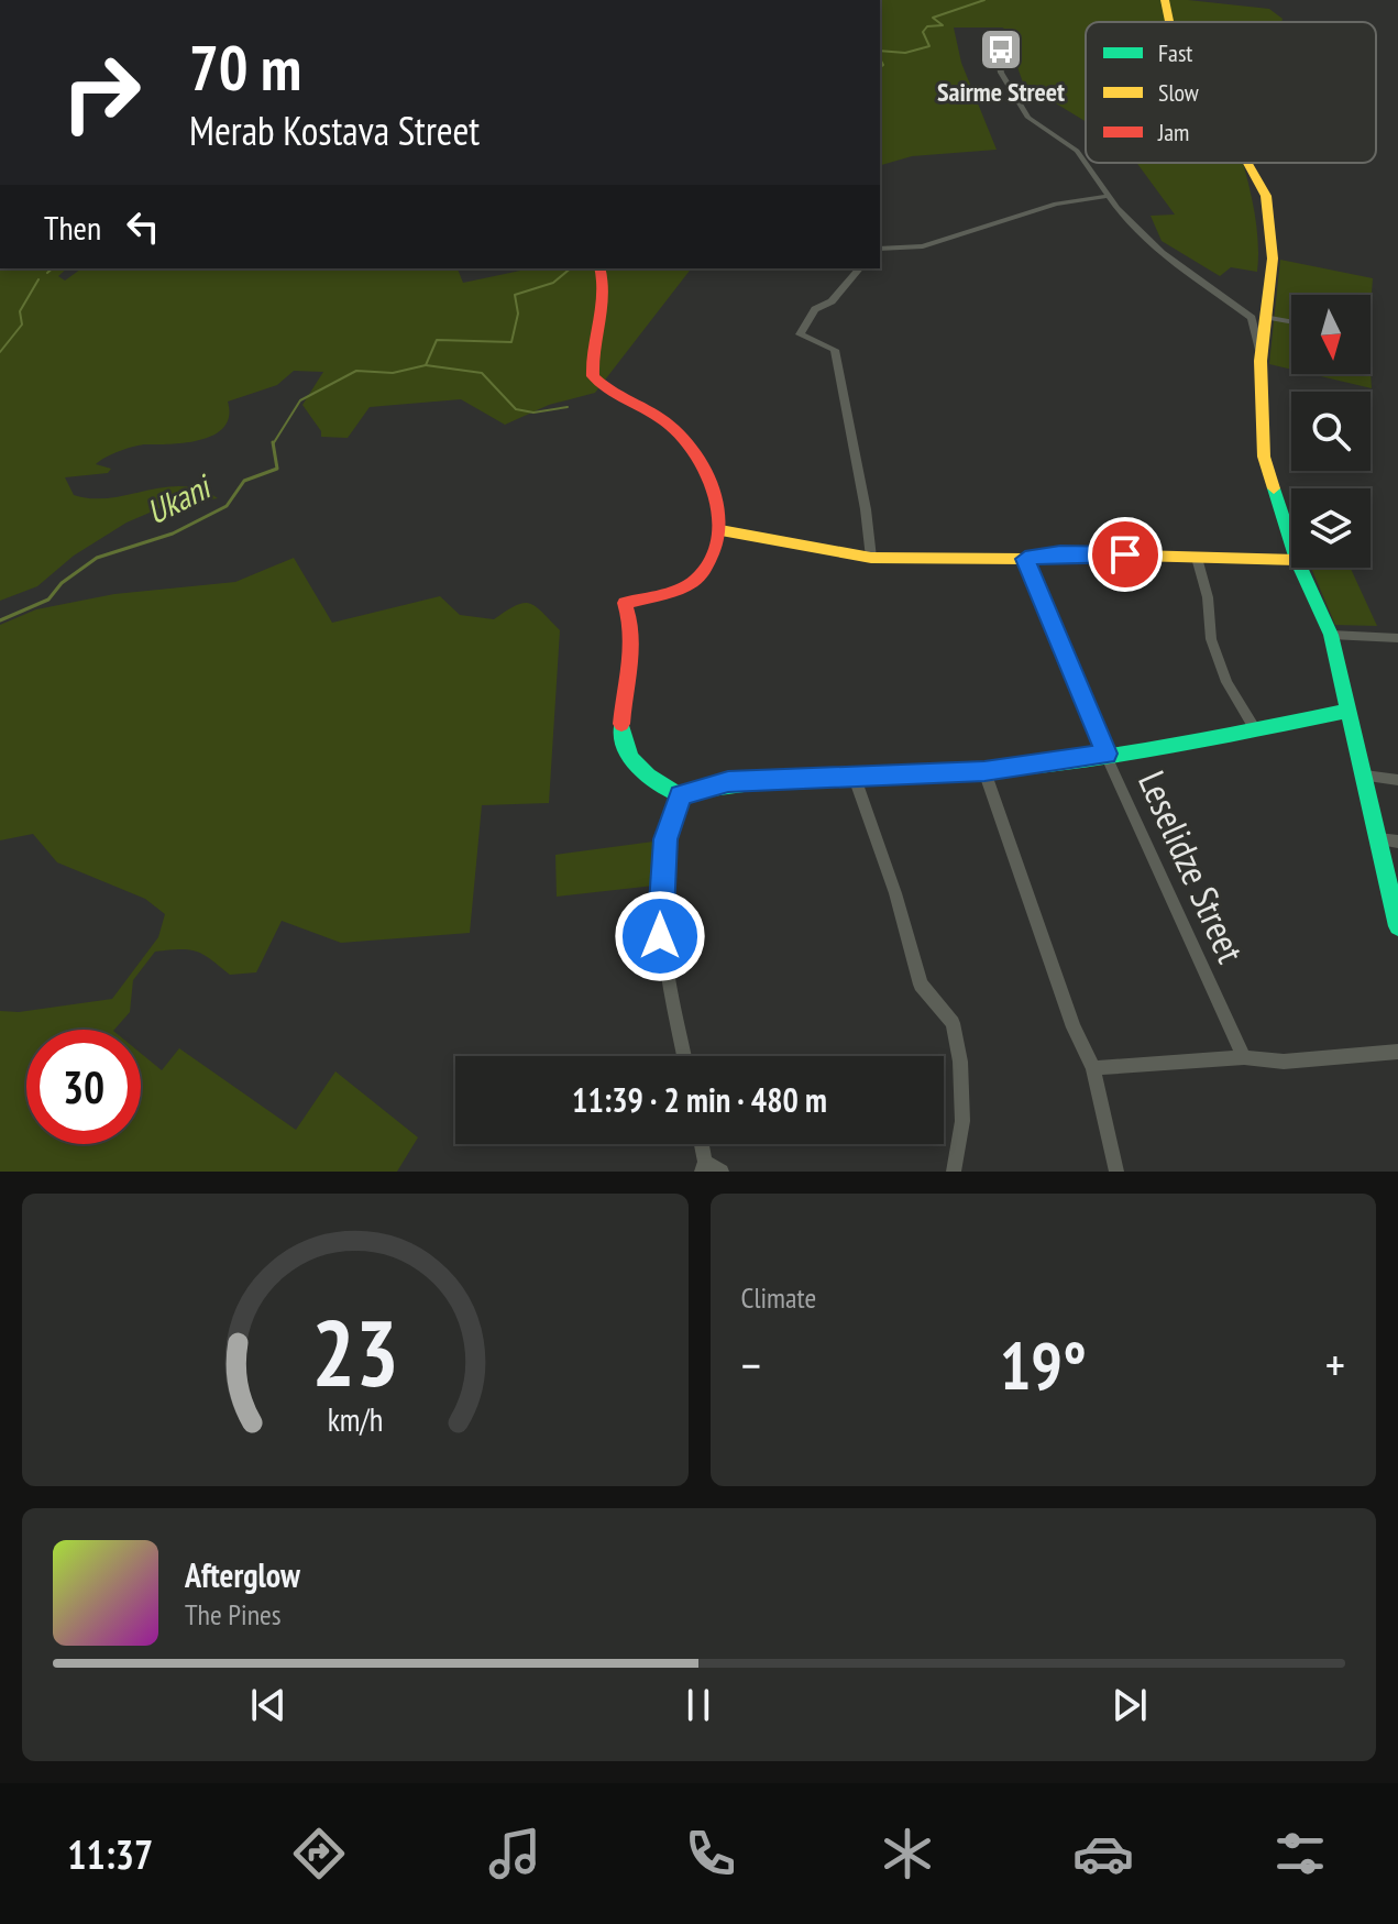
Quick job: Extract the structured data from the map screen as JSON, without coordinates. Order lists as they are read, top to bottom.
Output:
{
  "streets": {
    "street": ["Leselidze Street"]
  },
  "water": ["Ukani"],
  "places": {
    "bus stop": ["Sairme Street"]
  },
  "legend": ["Fast", "Slow", "Jam"],
  "north": "bottom",
  "page": {
    "turn": ["70 m", "Merab Kostava Street"],
    "then": "Then",
    "limit": "30",
    "trip": "11:39 · 2 min · 480 m",
    "tile": "Climate",
    "heat": ["−", "19°", "+"],
    "song": ["Afterglow", "The Pines"],
    "tabs": "11:37",
    "gauge": ["23", "km/h"]
  }
}
